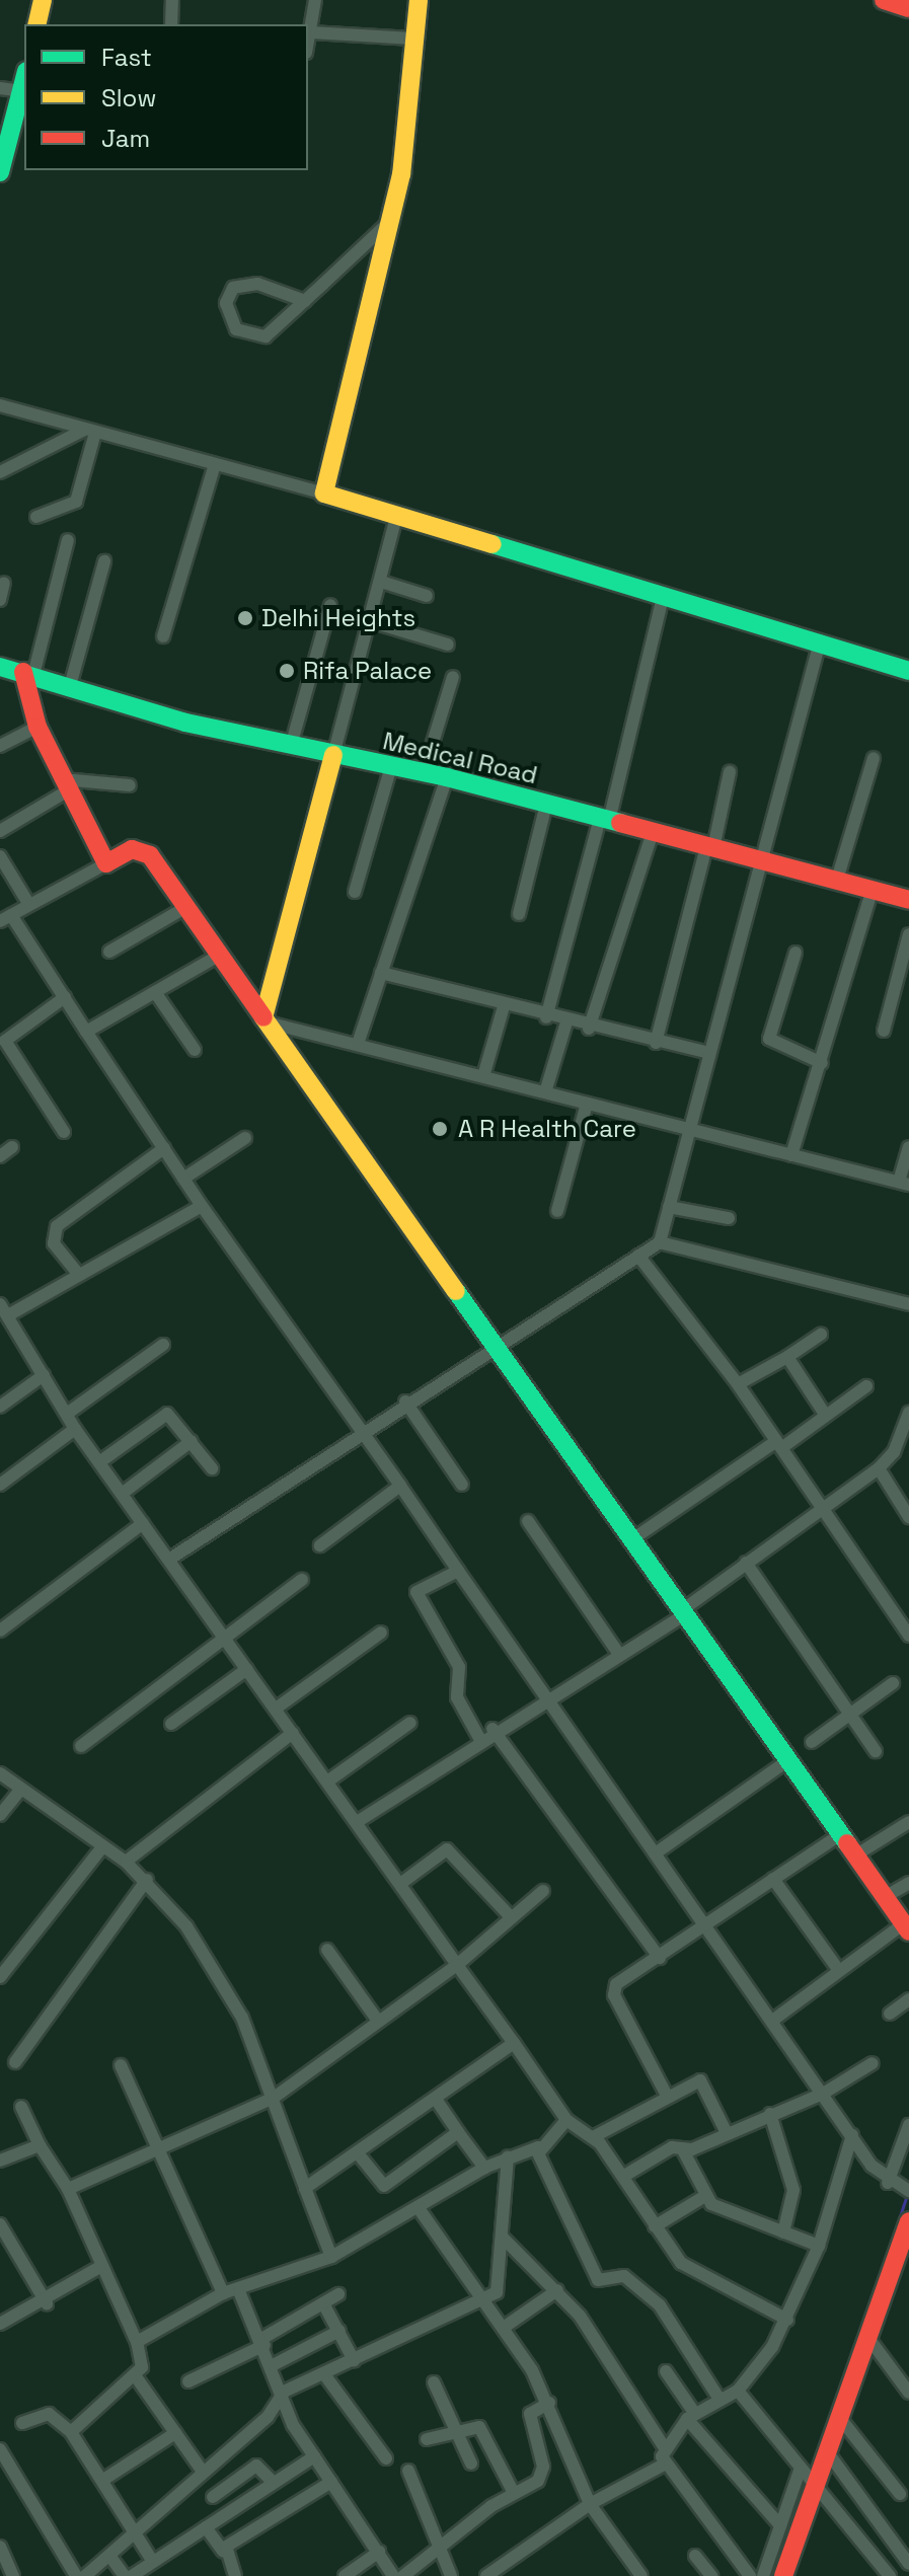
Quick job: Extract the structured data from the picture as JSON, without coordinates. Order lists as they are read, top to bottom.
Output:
{
  "streets": {
    "street": ["Medical Road"]
  },
  "places": ["Delhi Heights", "Rifa Palace", "A R Health Care"],
  "legend": ["Fast", "Slow", "Jam"]
}
